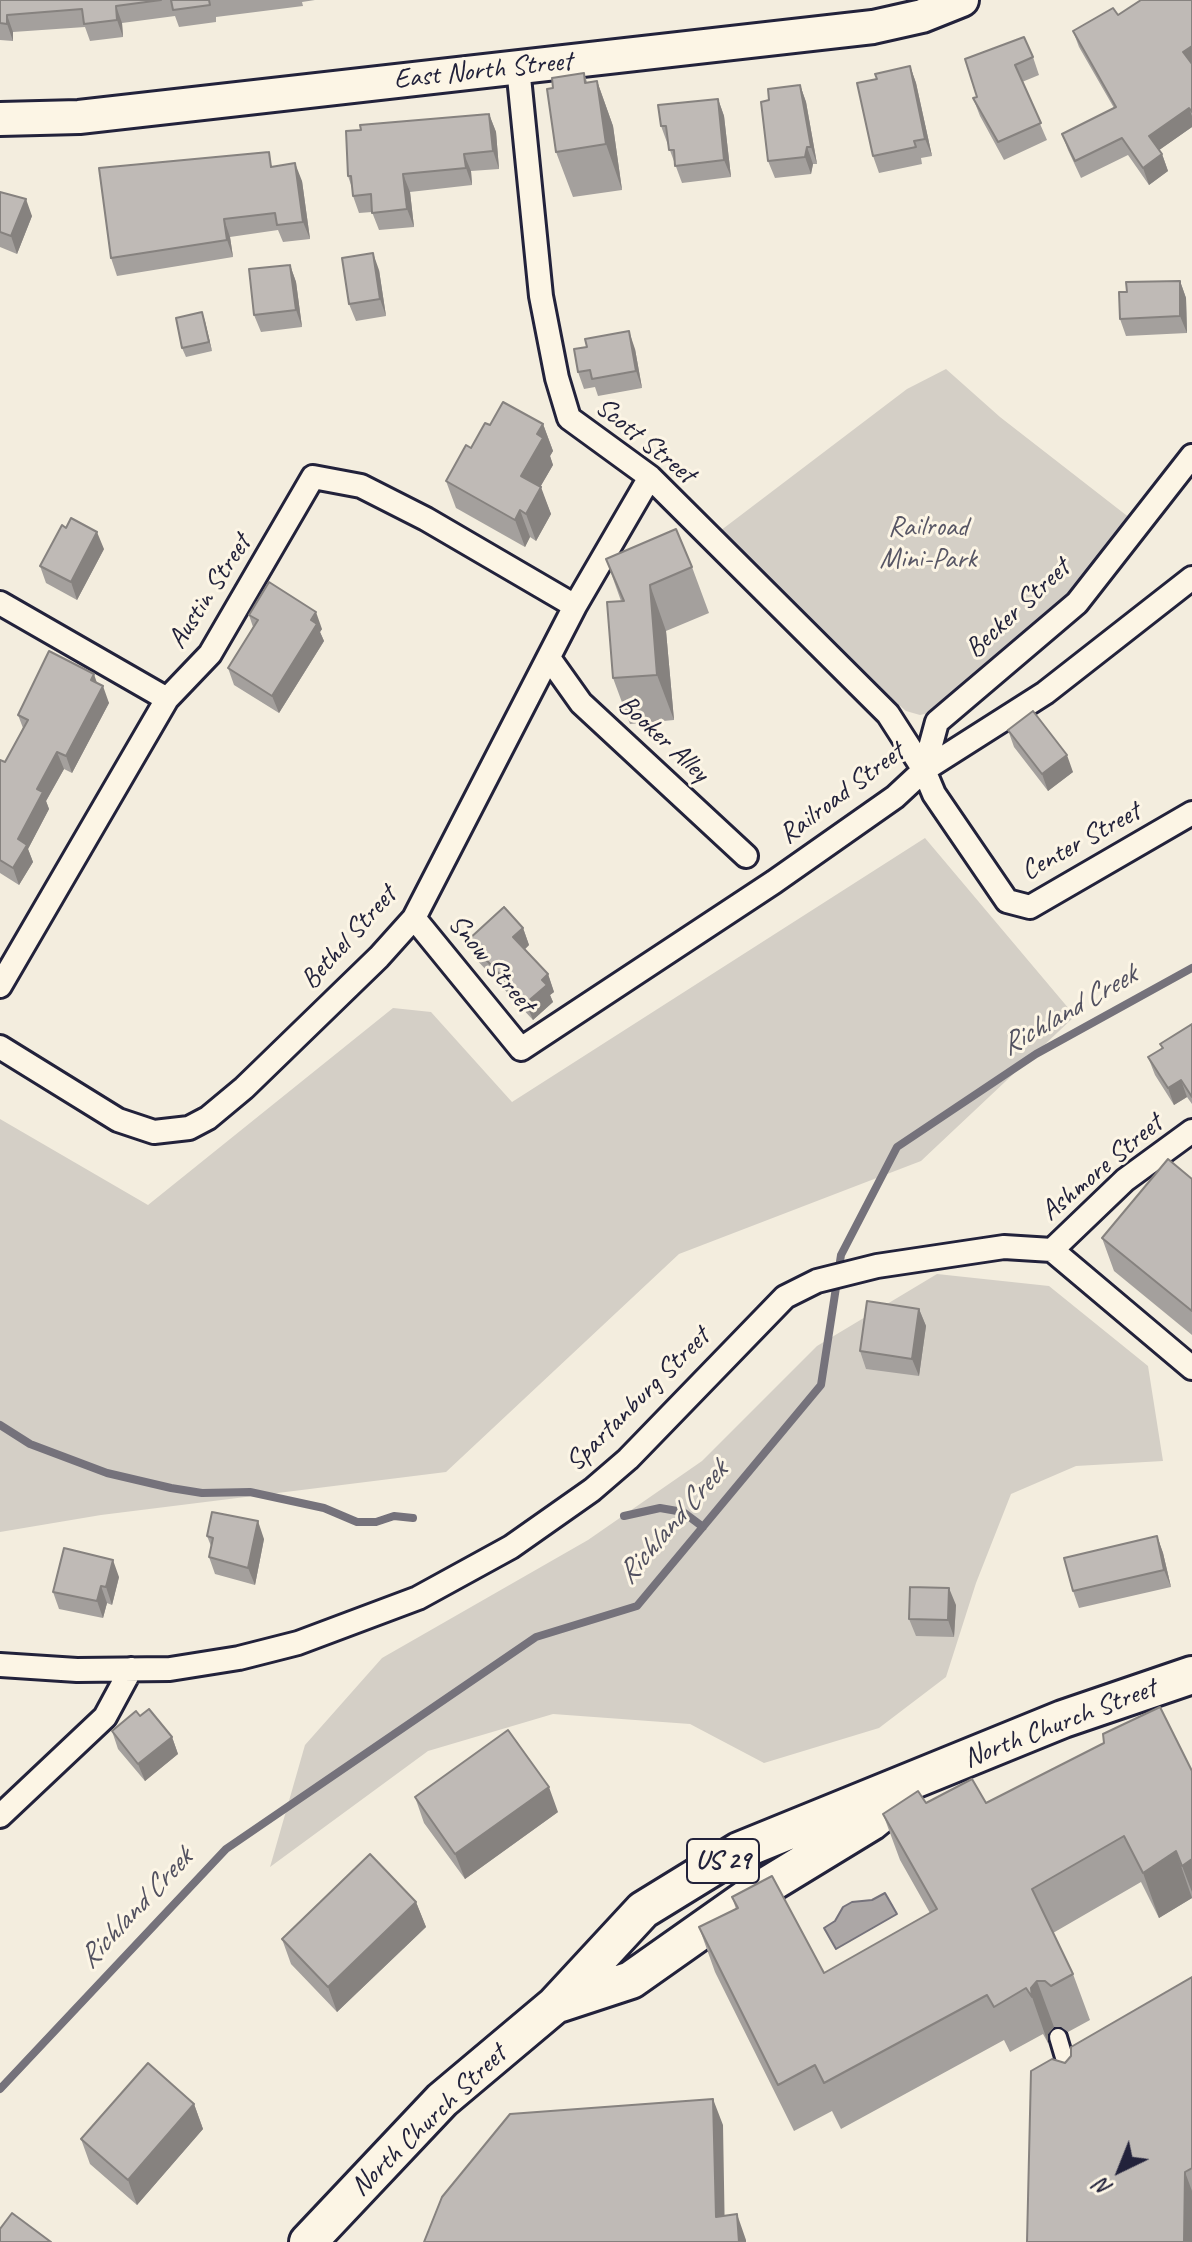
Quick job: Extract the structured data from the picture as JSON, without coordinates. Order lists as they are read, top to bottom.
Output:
{
  "streets": {
    "main road": ["East North Street", "North Church Street", "US 29"],
    "street": [
      "Scott Street",
      "Austin Street",
      "Becker Street",
      "Booker Alley",
      "Railroad Street",
      "Center Street",
      "Bethel Street",
      "Snow Street",
      "Ashmore Street",
      "Spartanburg Street"
    ]
  },
  "crossings": [
    ["East North Street", "Scott Street"],
    ["Scott Street", "Becker Street"],
    ["Scott Street", "Railroad Street"],
    ["Scott Street", "Center Street"],
    ["Scott Street", "Bethel Street"],
    ["Austin Street", "Bethel Street"],
    ["Becker Street", "Railroad Street"],
    ["Becker Street", "Center Street"],
    ["Booker Alley", "Bethel Street"],
    ["Railroad Street", "Center Street"],
    ["Railroad Street", "Snow Street"],
    ["Bethel Street", "Snow Street"],
    ["Ashmore Street", "Spartanburg Street"]
  ],
  "water": ["Richland Creek"],
  "parks": ["Railroad Mini-Park"],
  "north": "bottom left"
}
